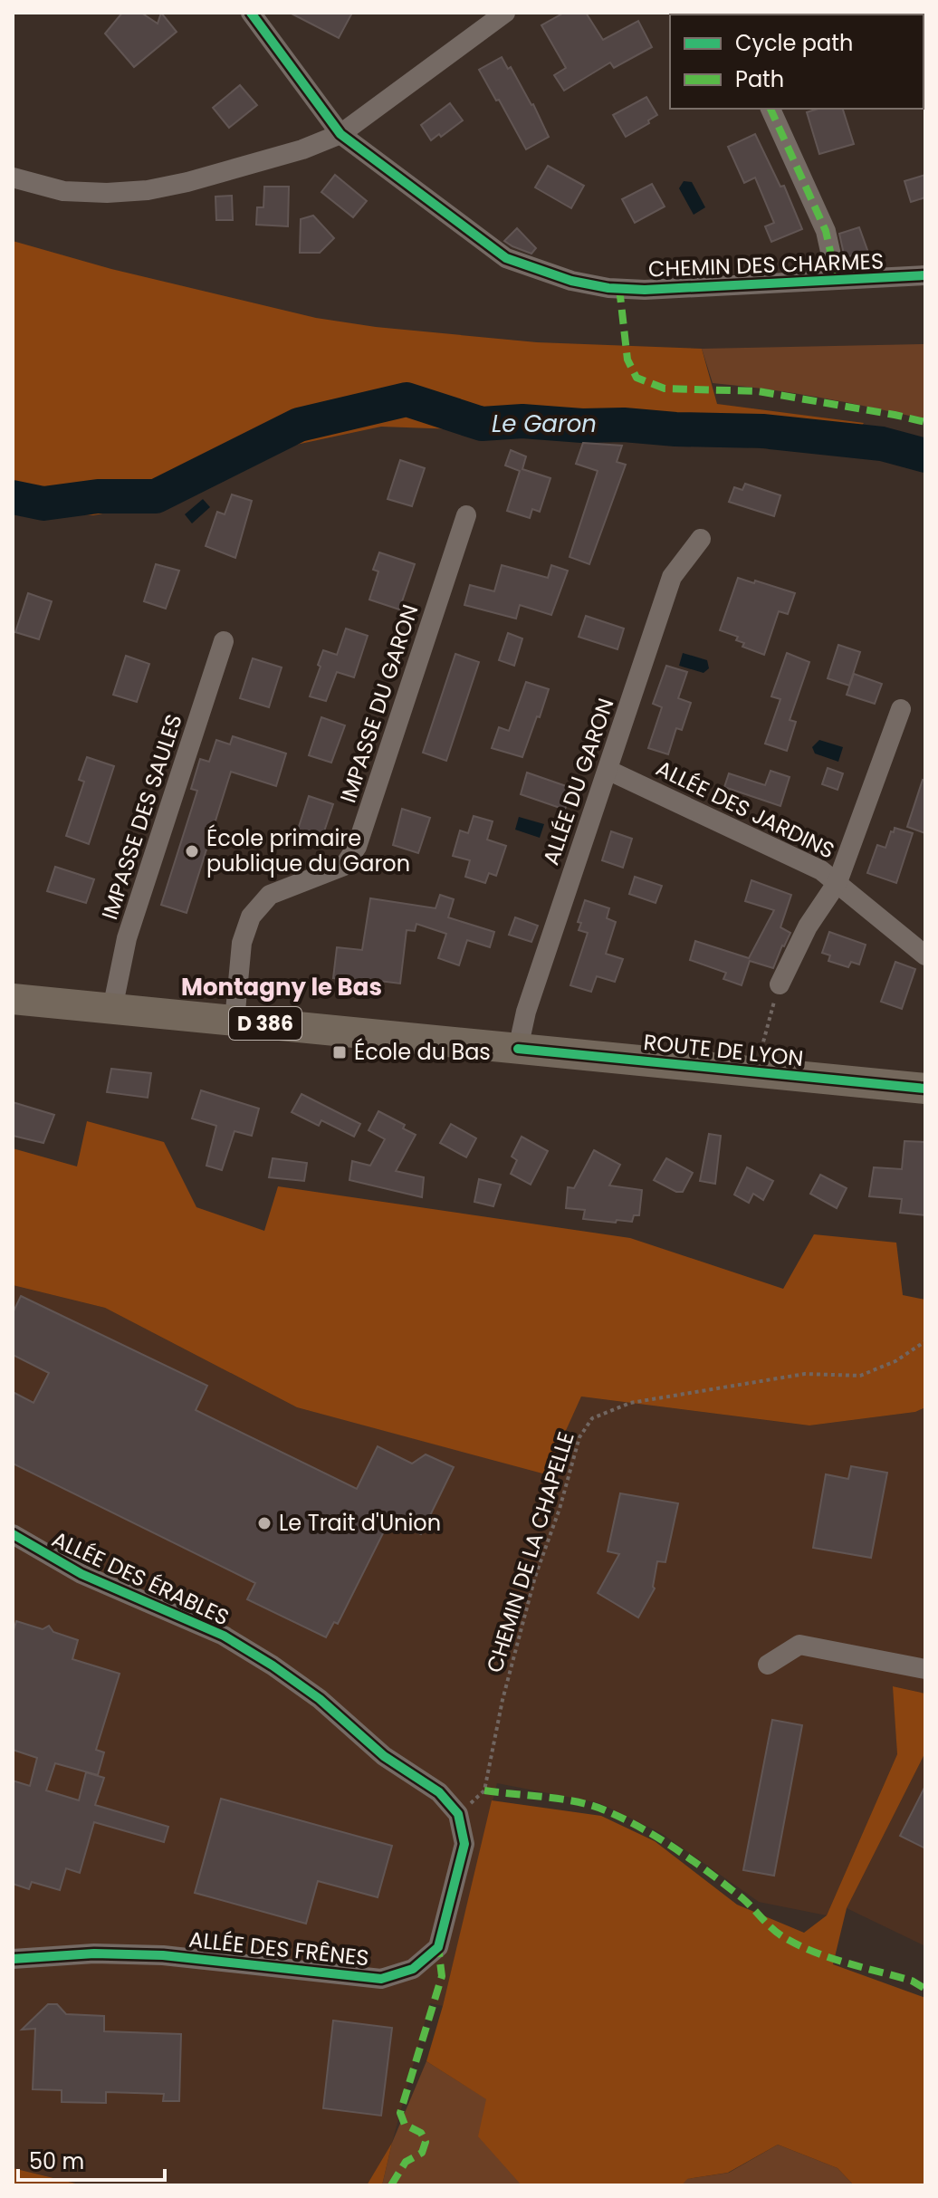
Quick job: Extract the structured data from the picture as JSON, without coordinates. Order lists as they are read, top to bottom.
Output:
{
  "streets": {
    "main road": ["D 386", "ROUTE DE LYON"],
    "street": [
      "CHEMIN DES CHARMES",
      "IMPASSE DU GARON",
      "ALLÉE DU GARON",
      "ALLÉE DES JARDINS",
      "IMPASSE DES SAULES",
      "ALLÉE DES ÉRABLES",
      "ALLÉE DES FRÊNES"
    ],
    "path": ["CHEMIN DE LA CHAPELLE"]
  },
  "crossings": [
    ["IMPASSE DU GARON", "ROUTE DE LYON"],
    ["ALLÉE DU GARON", "ALLÉE DES JARDINS"],
    ["ALLÉE DU GARON", "ROUTE DE LYON"],
    ["IMPASSE DES SAULES", "ROUTE DE LYON"],
    ["CHEMIN DE LA CHAPELLE", "ALLÉE DES ÉRABLES"],
    ["CHEMIN DE LA CHAPELLE", "ALLÉE DES FRÊNES"],
    ["ALLÉE DES ÉRABLES", "ALLÉE DES FRÊNES"]
  ],
  "districts": ["Montagny le Bas"],
  "water": ["Le Garon"],
  "places": {
    "other": ["École primaire publique du Garon", "Le Trait d'Union"],
    "transit": ["École du Bas"]
  },
  "legend": ["Cycle path", "Path"],
  "scale_bar": "50 m"
}
